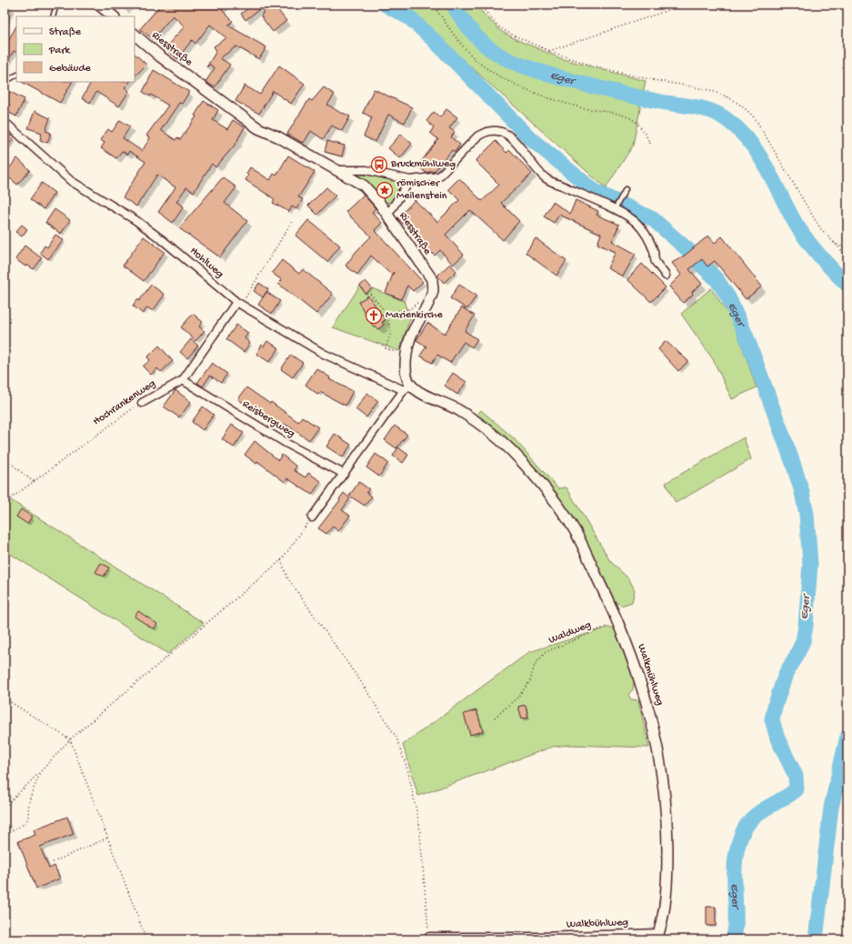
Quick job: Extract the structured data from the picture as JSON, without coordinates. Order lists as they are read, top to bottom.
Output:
{
  "streets": {
    "street": [
      "Riesstraße",
      "Hohlweg",
      "Hochrankenweg",
      "Reisbergweg",
      "Walkmühlweg",
      "Walkbühlweg"
    ],
    "path": ["Waldweg"]
  },
  "crossings": [
    ["Riesstraße", "Hohlweg"],
    ["Riesstraße", "Walkmühlweg"],
    ["Hohlweg", "Hochrankenweg"],
    ["Hohlweg", "Walkmühlweg"],
    ["Hochrankenweg", "Reisbergweg"],
    ["Waldweg", "Walkmühlweg"],
    ["Walkmühlweg", "Walkbühlweg"]
  ],
  "water": ["Eger"],
  "places": {
    "bus stop": ["Bruckmühlweg"],
    "place": ["römischer Meilenstein"],
    "church": ["Marienkirche"]
  },
  "legend": ["Straße", "Park", "Gebäude"]
}
